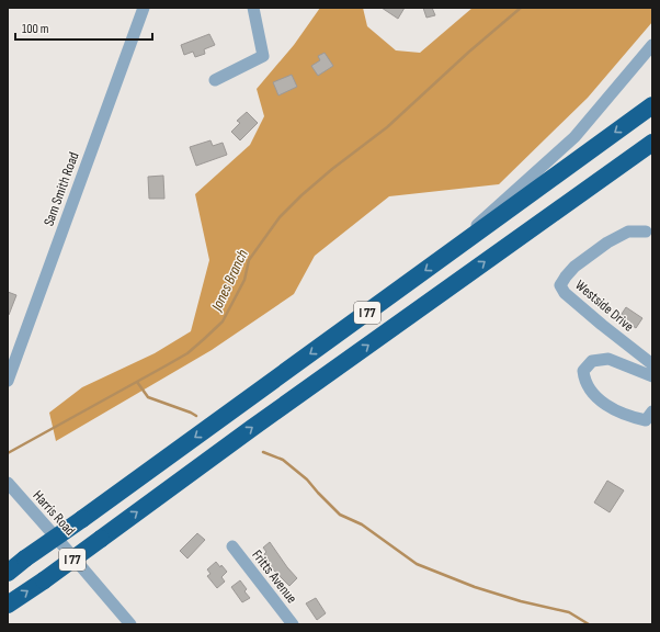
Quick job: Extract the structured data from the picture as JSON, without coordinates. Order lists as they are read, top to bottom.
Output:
{
  "streets": {
    "highway": ["I 77"],
    "street": [
      "Sam Smith Road",
      "Westside Drive",
      "Harris Road",
      "Fritts Avenue"
    ]
  },
  "water": ["Jones Branch"],
  "scale_bar": "100 m"
}
